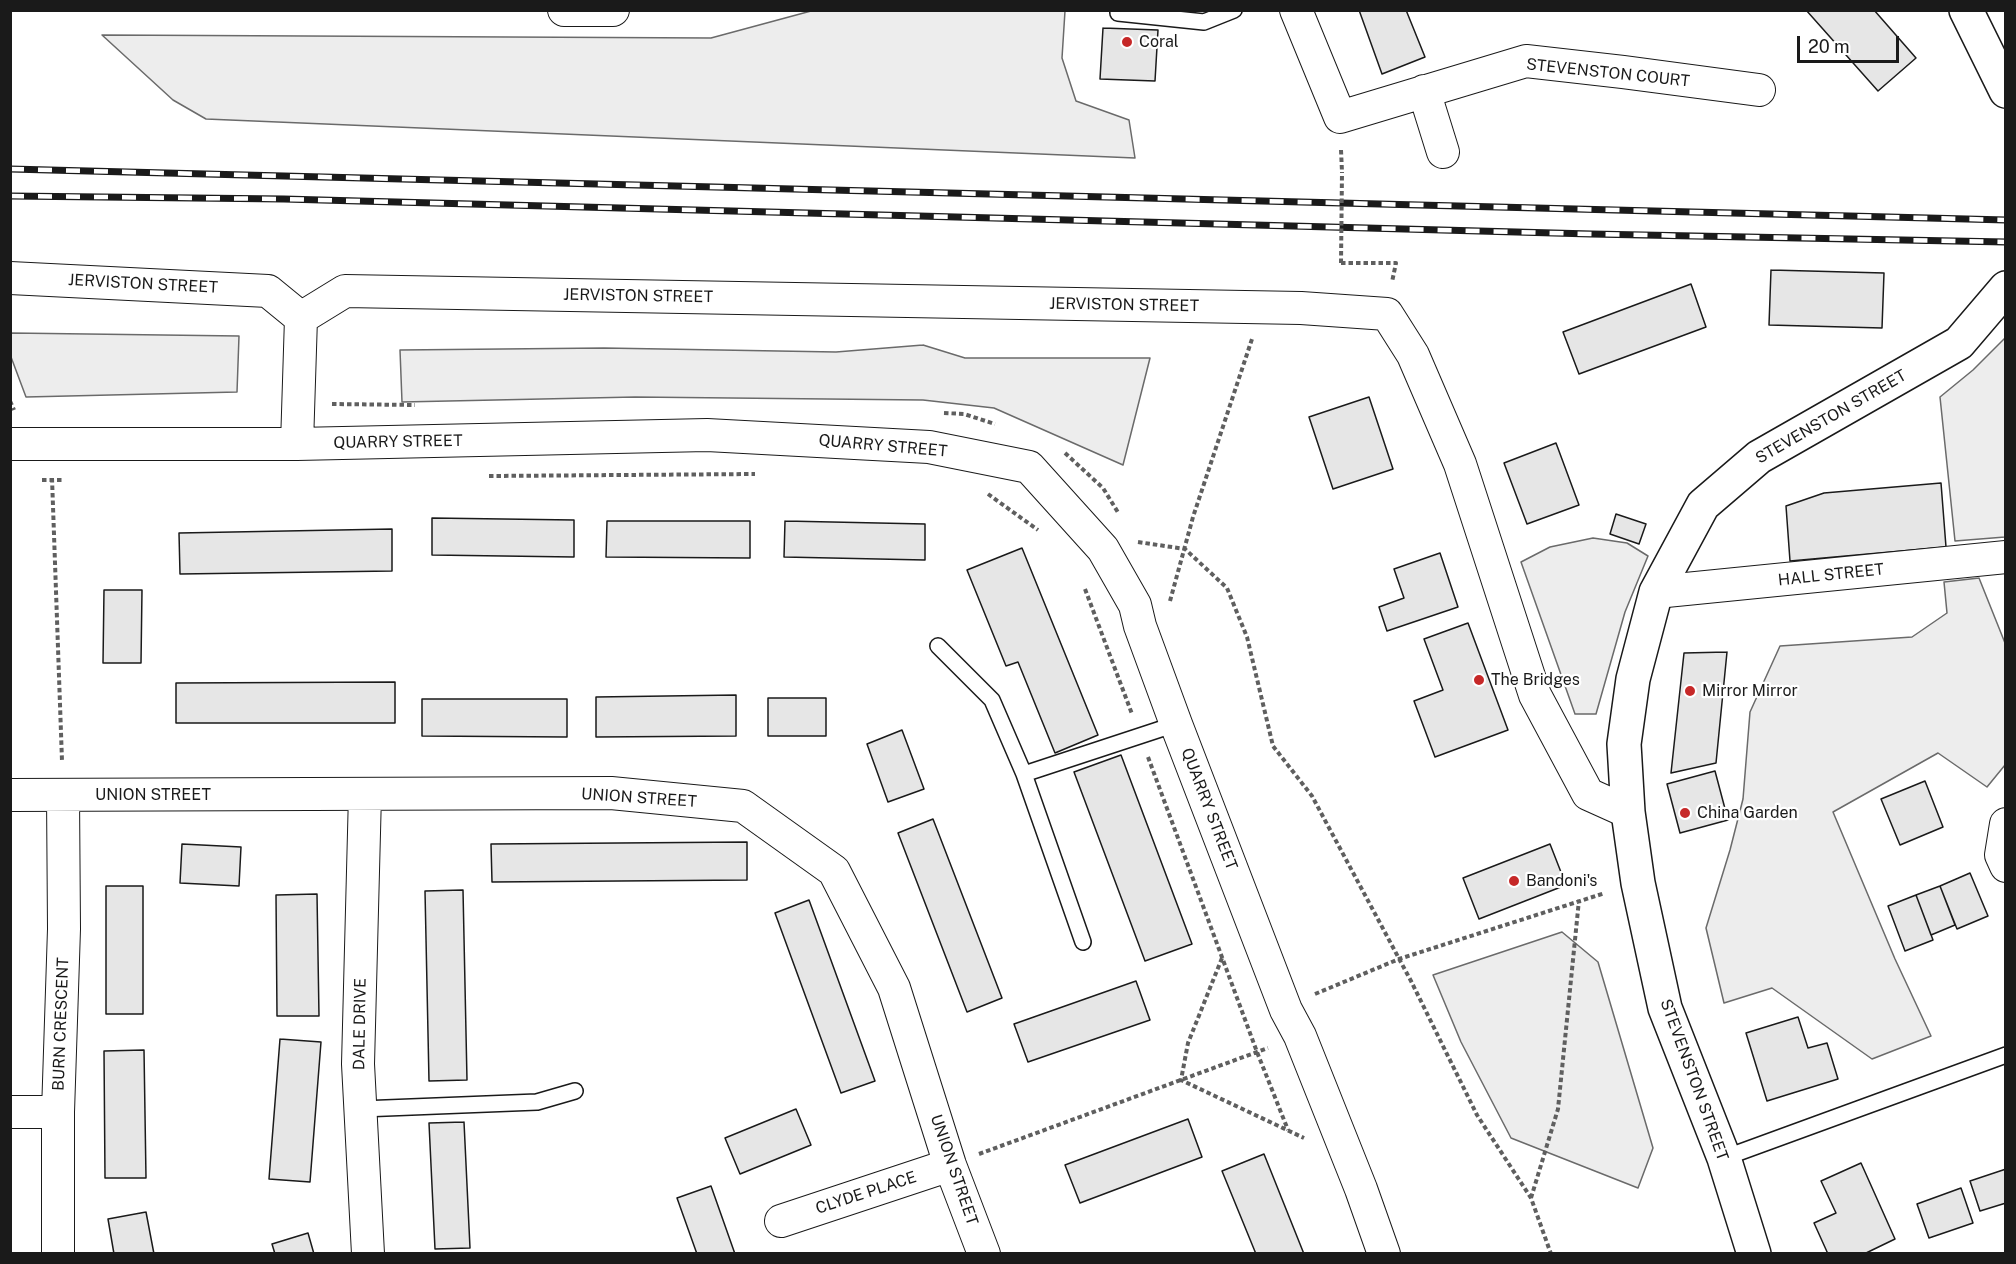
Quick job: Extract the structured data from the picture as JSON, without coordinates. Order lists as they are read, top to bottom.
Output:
{
  "streets": {
    "main road": ["STEVENSTON STREET"],
    "street": [
      "STEVENSTON COURT",
      "JERVISTON STREET",
      "QUARRY STREET",
      "HALL STREET",
      "UNION STREET",
      "BURN CRESCENT",
      "DALE DRIVE",
      "CLYDE PLACE"
    ]
  },
  "crossings": [
    ["JERVISTON STREET", "STEVENSTON STREET"],
    ["STEVENSTON STREET", "HALL STREET"],
    ["UNION STREET", "BURN CRESCENT"],
    ["UNION STREET", "DALE DRIVE"],
    ["UNION STREET", "CLYDE PLACE"]
  ],
  "places": [
    "Coral",
    "The Bridges",
    "Mirror Mirror",
    "China Garden",
    "Bandoni's"
  ],
  "scale_bar": "20 m"
}
